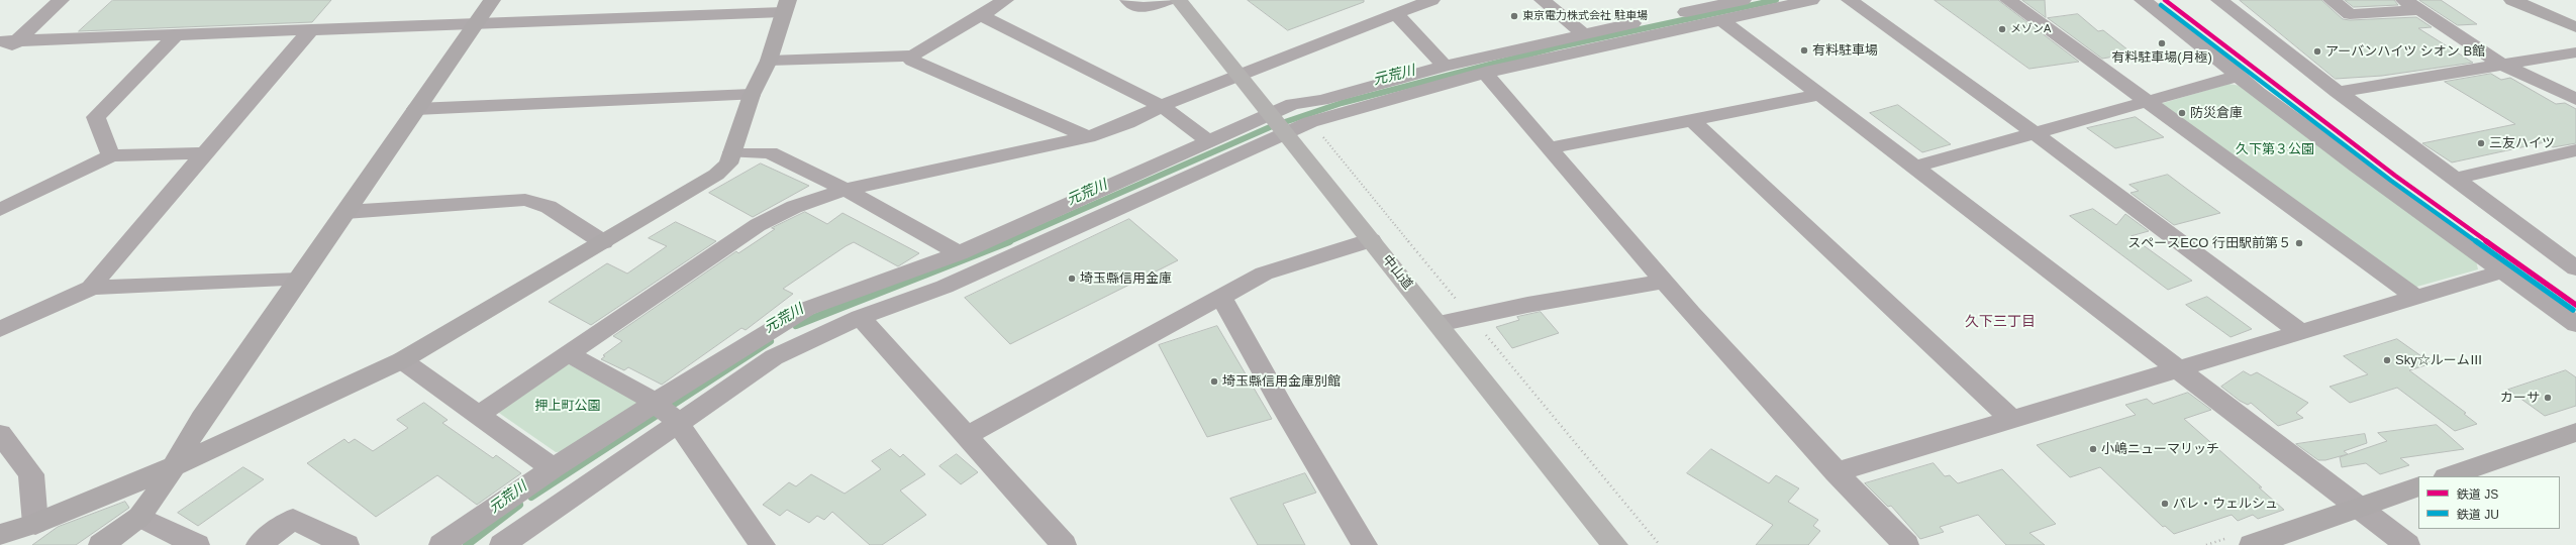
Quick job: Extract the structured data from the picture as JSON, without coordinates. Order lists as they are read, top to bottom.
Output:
{
  "streets": {
    "highway": ["中山道"]
  },
  "districts": ["久下三丁目"],
  "water": ["元荒川"],
  "parks": ["久下第３公園", "押上町公園"],
  "places": [
    "東京電力株式会社 駐車場",
    "メゾンA",
    "有料駐車場(月極)",
    "有料駐車場",
    "アーバンハイツ シオン B館",
    "防災倉庫",
    "三友ハイツ",
    "スペースECO 行田駅前第５",
    "埼玉縣信用金庫",
    "Sky☆ルームⅢ",
    "埼玉縣信用金庫別館",
    "カーサ",
    "小嶋ニューマリッチ",
    "パレ・ウェルシュ"
  ],
  "lines": ["rail line JS", "rail line JU"],
  "legend": ["鉄道 JS", "鉄道 JU"]
}
